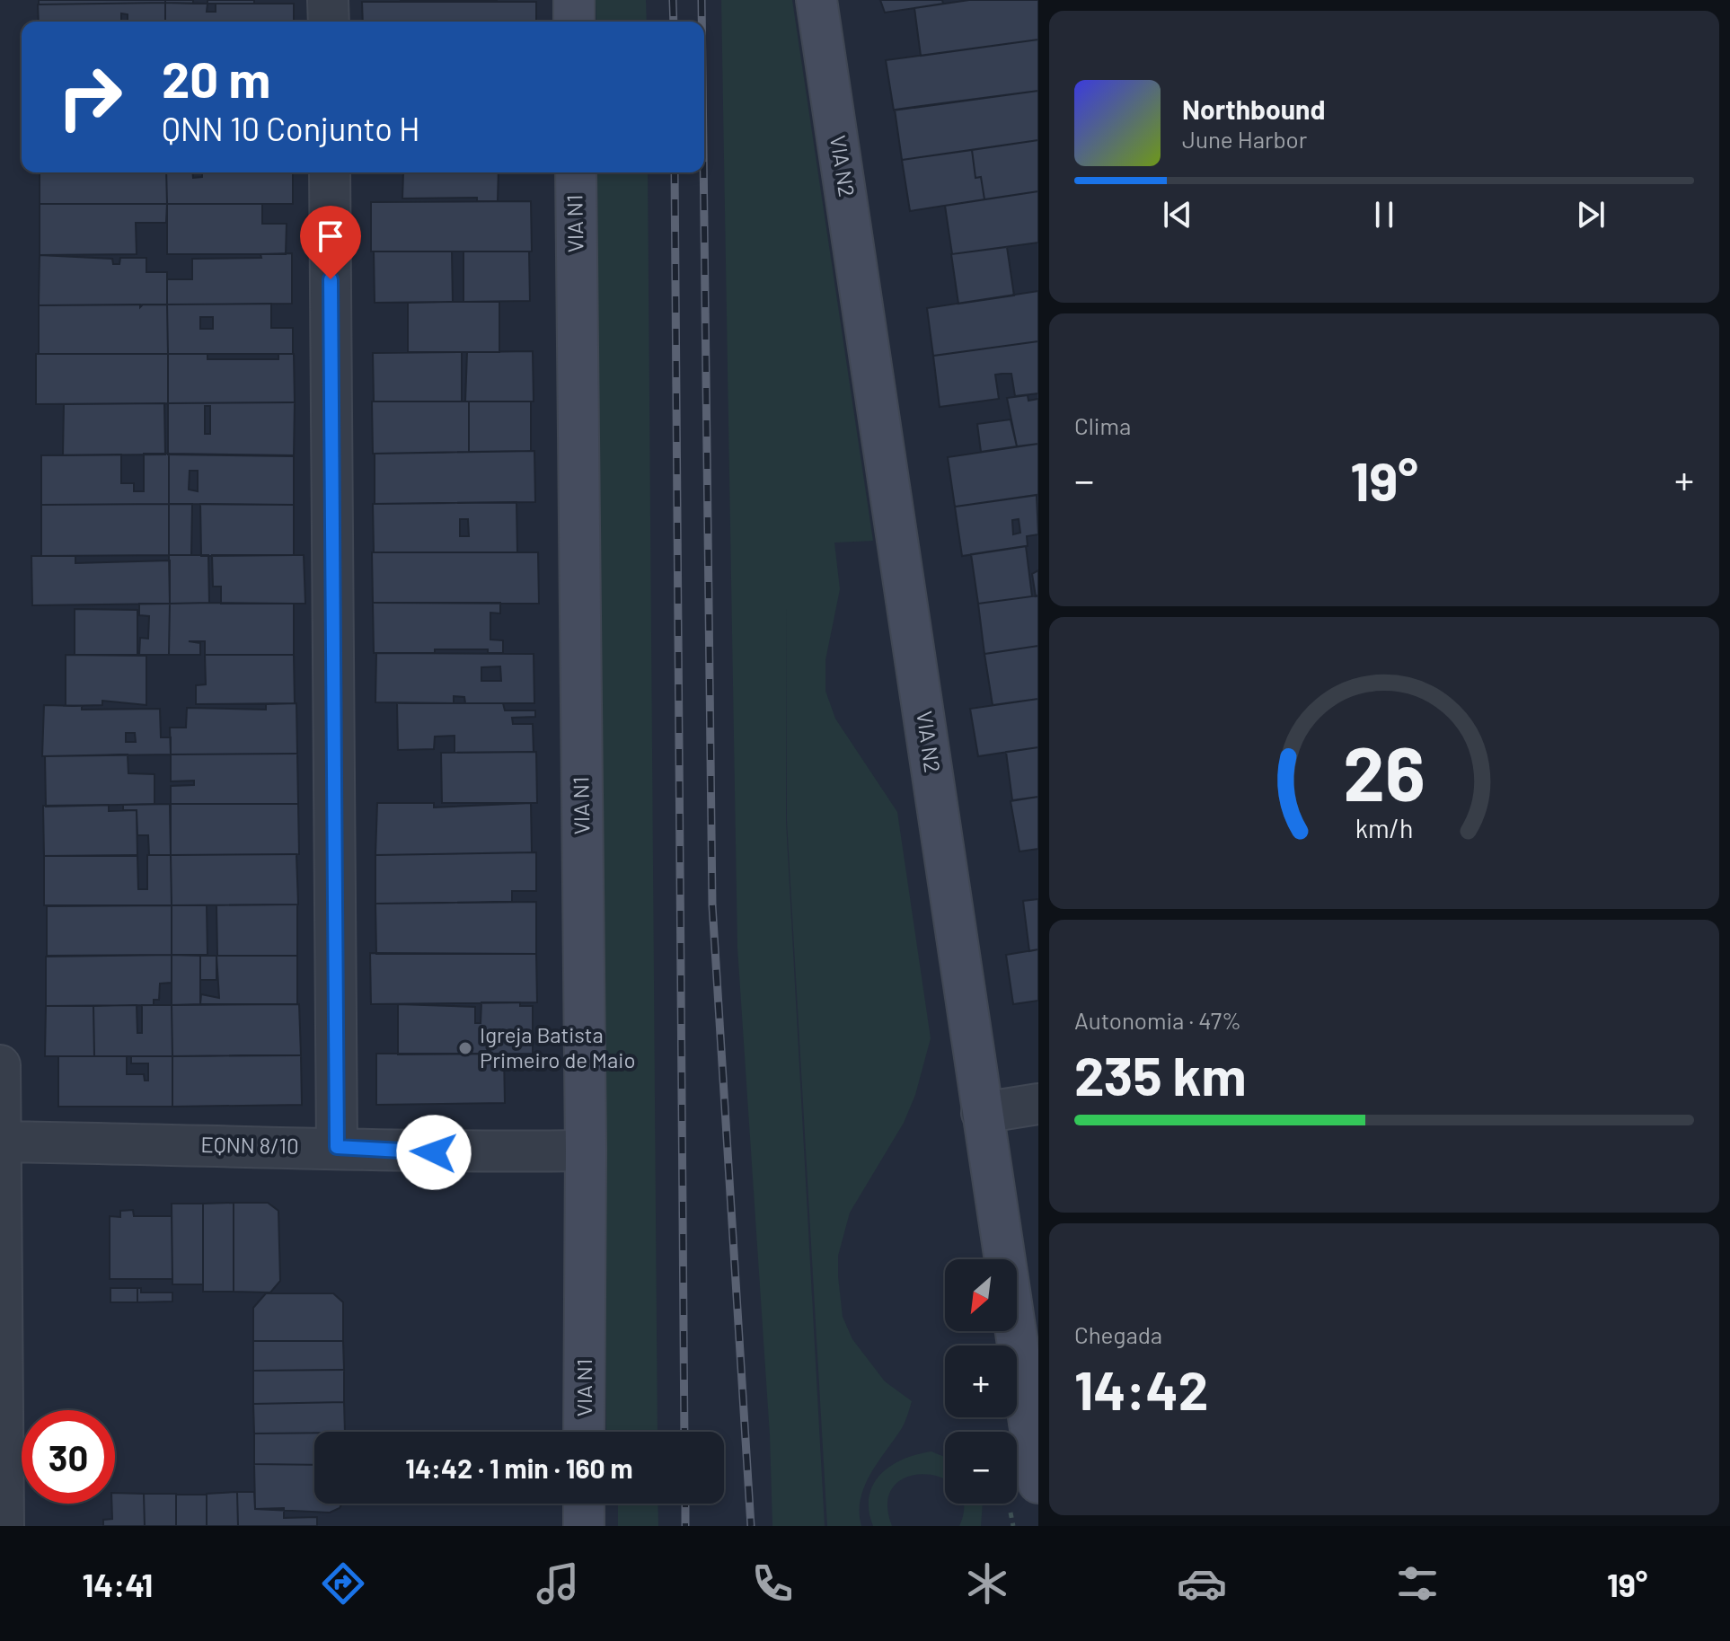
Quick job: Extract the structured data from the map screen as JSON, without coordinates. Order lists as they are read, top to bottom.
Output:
{
  "streets": {
    "main road": ["VIA N2", "VIA N1"],
    "street": ["EQNN 8/10"]
  },
  "crossings": [
    ["VIA N1", "EQNN 8/10"]
  ],
  "places": ["Igreja Batista Primeiro de Maio"],
  "north": "bottom left",
  "page": {
    "turn": ["20 m", "QNN 10 Conjunto H"],
    "song": ["Northbound", "June Harbor"],
    "tile": [
      "Clima",
      ["Autonomia · 47%", "235 km"],
      ["Chegada", "14:42"]
    ],
    "heat": ["−", "19°", "+"],
    "map_buttons": ["+", "−"],
    "limit": "30",
    "trip": "14:42 · 1 min · 160 m",
    "tabs": ["14:41", "19°"],
    "gauge": ["26", "km/h"]
  }
}
